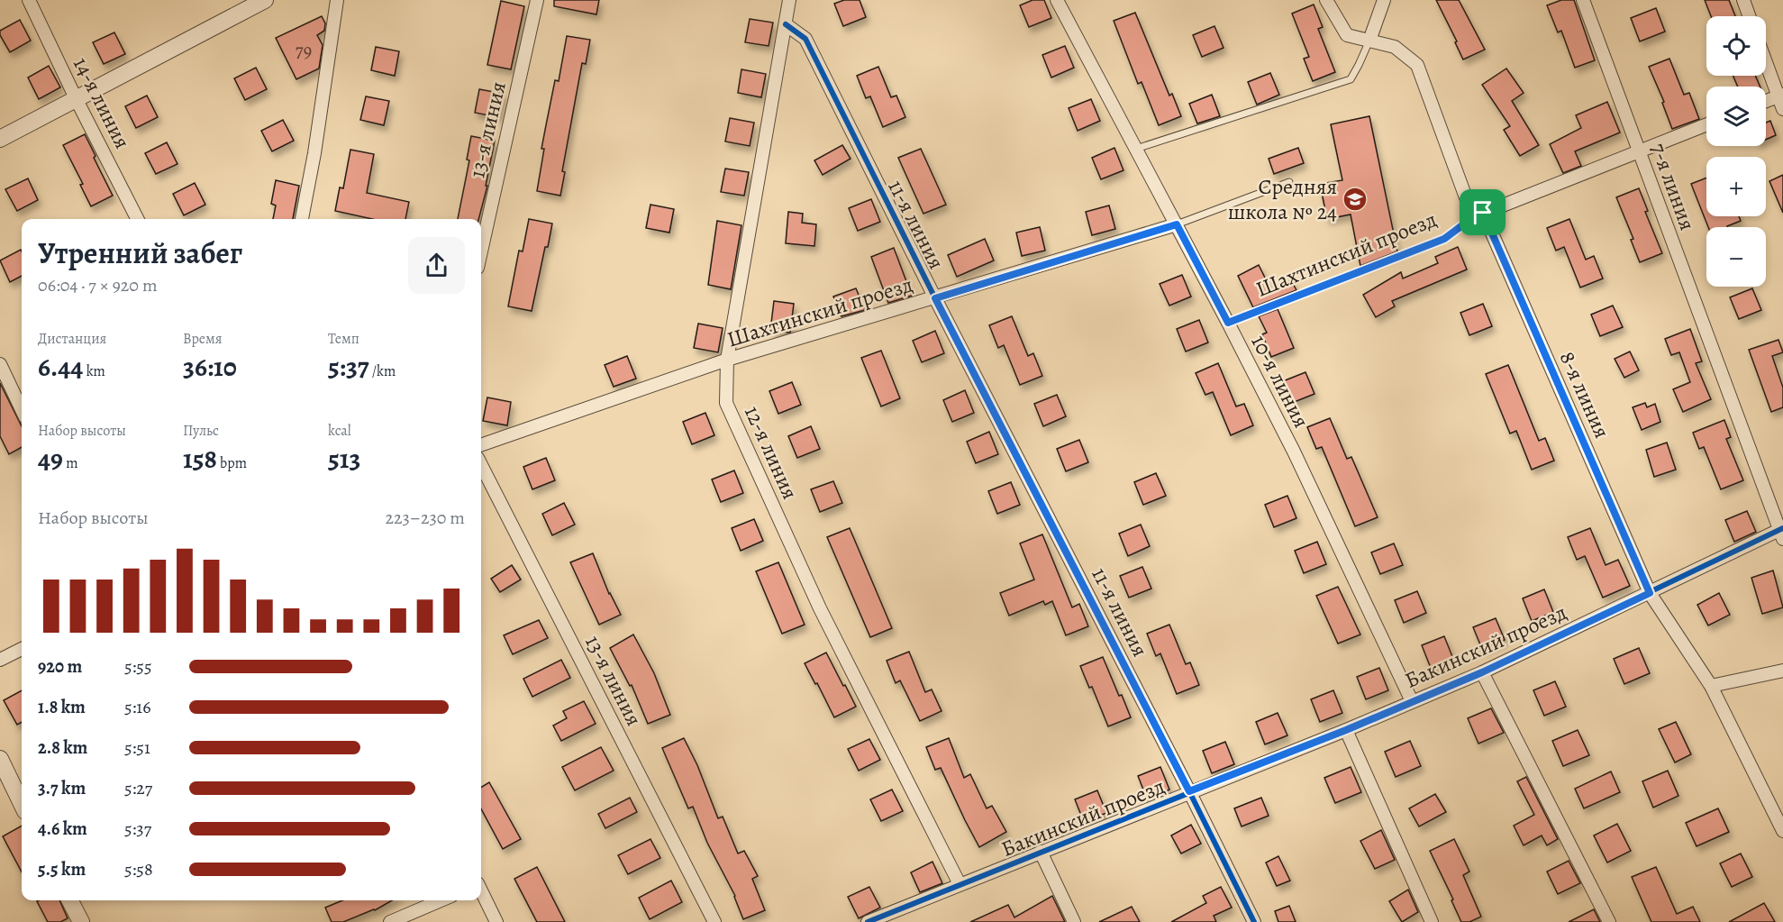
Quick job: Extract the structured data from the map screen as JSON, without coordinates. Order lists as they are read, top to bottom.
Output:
{
  "streets": {
    "street": [
      "14-я линия",
      "13-я линия",
      "7-я линия",
      "11-я линия",
      "Шахтинский проезд",
      "10-я линия",
      "8-я линия",
      "12-я линия",
      "Бакинский проезд"
    ]
  },
  "crossings": [
    ["7-я линия", "Шахтинский проезд"],
    ["7-я линия", "Бакинский проезд"],
    ["11-я линия", "Шахтинский проезд"],
    ["11-я линия", "12-я линия"],
    ["11-я линия", "Бакинский проезд"],
    ["Шахтинский проезд", "10-я линия"],
    ["Шахтинский проезд", "8-я линия"],
    ["Шахтинский проезд", "12-я линия"],
    ["10-я линия", "Бакинский проезд"],
    ["8-я линия", "Бакинский проезд"],
    ["12-я линия", "Бакинский проезд"]
  ],
  "places": {
    "school or university": ["Средняя школа № 24"]
  },
  "house_numbers": ["79"],
  "page": {
    "map_buttons": ["+", "−"],
    "heading": ["Утренний забег", "06:04 · 7 × 920 m"],
    "stats": [
      ["Дистанция", "6.44 km"],
      ["Время", "36:10"],
      ["Темп", "5:37 /km"],
      ["Набор высоты", "49 m"],
      ["Пульс", "158 bpm"],
      ["kcal", "513"]
    ],
    "chart": ["Набор высоты", "223–230 m"],
    "list": [
      {
        "name": "920 m",
        "note": "5:55"
      },
      {
        "name": "1.8 km",
        "note": "5:16"
      },
      {
        "name": "2.8 km",
        "note": "5:51"
      },
      {
        "name": "3.7 km",
        "note": "5:27"
      },
      {
        "name": "4.6 km",
        "note": "5:37"
      },
      {
        "name": "5.5 km",
        "note": "5:58"
      }
    ]
  }
}
